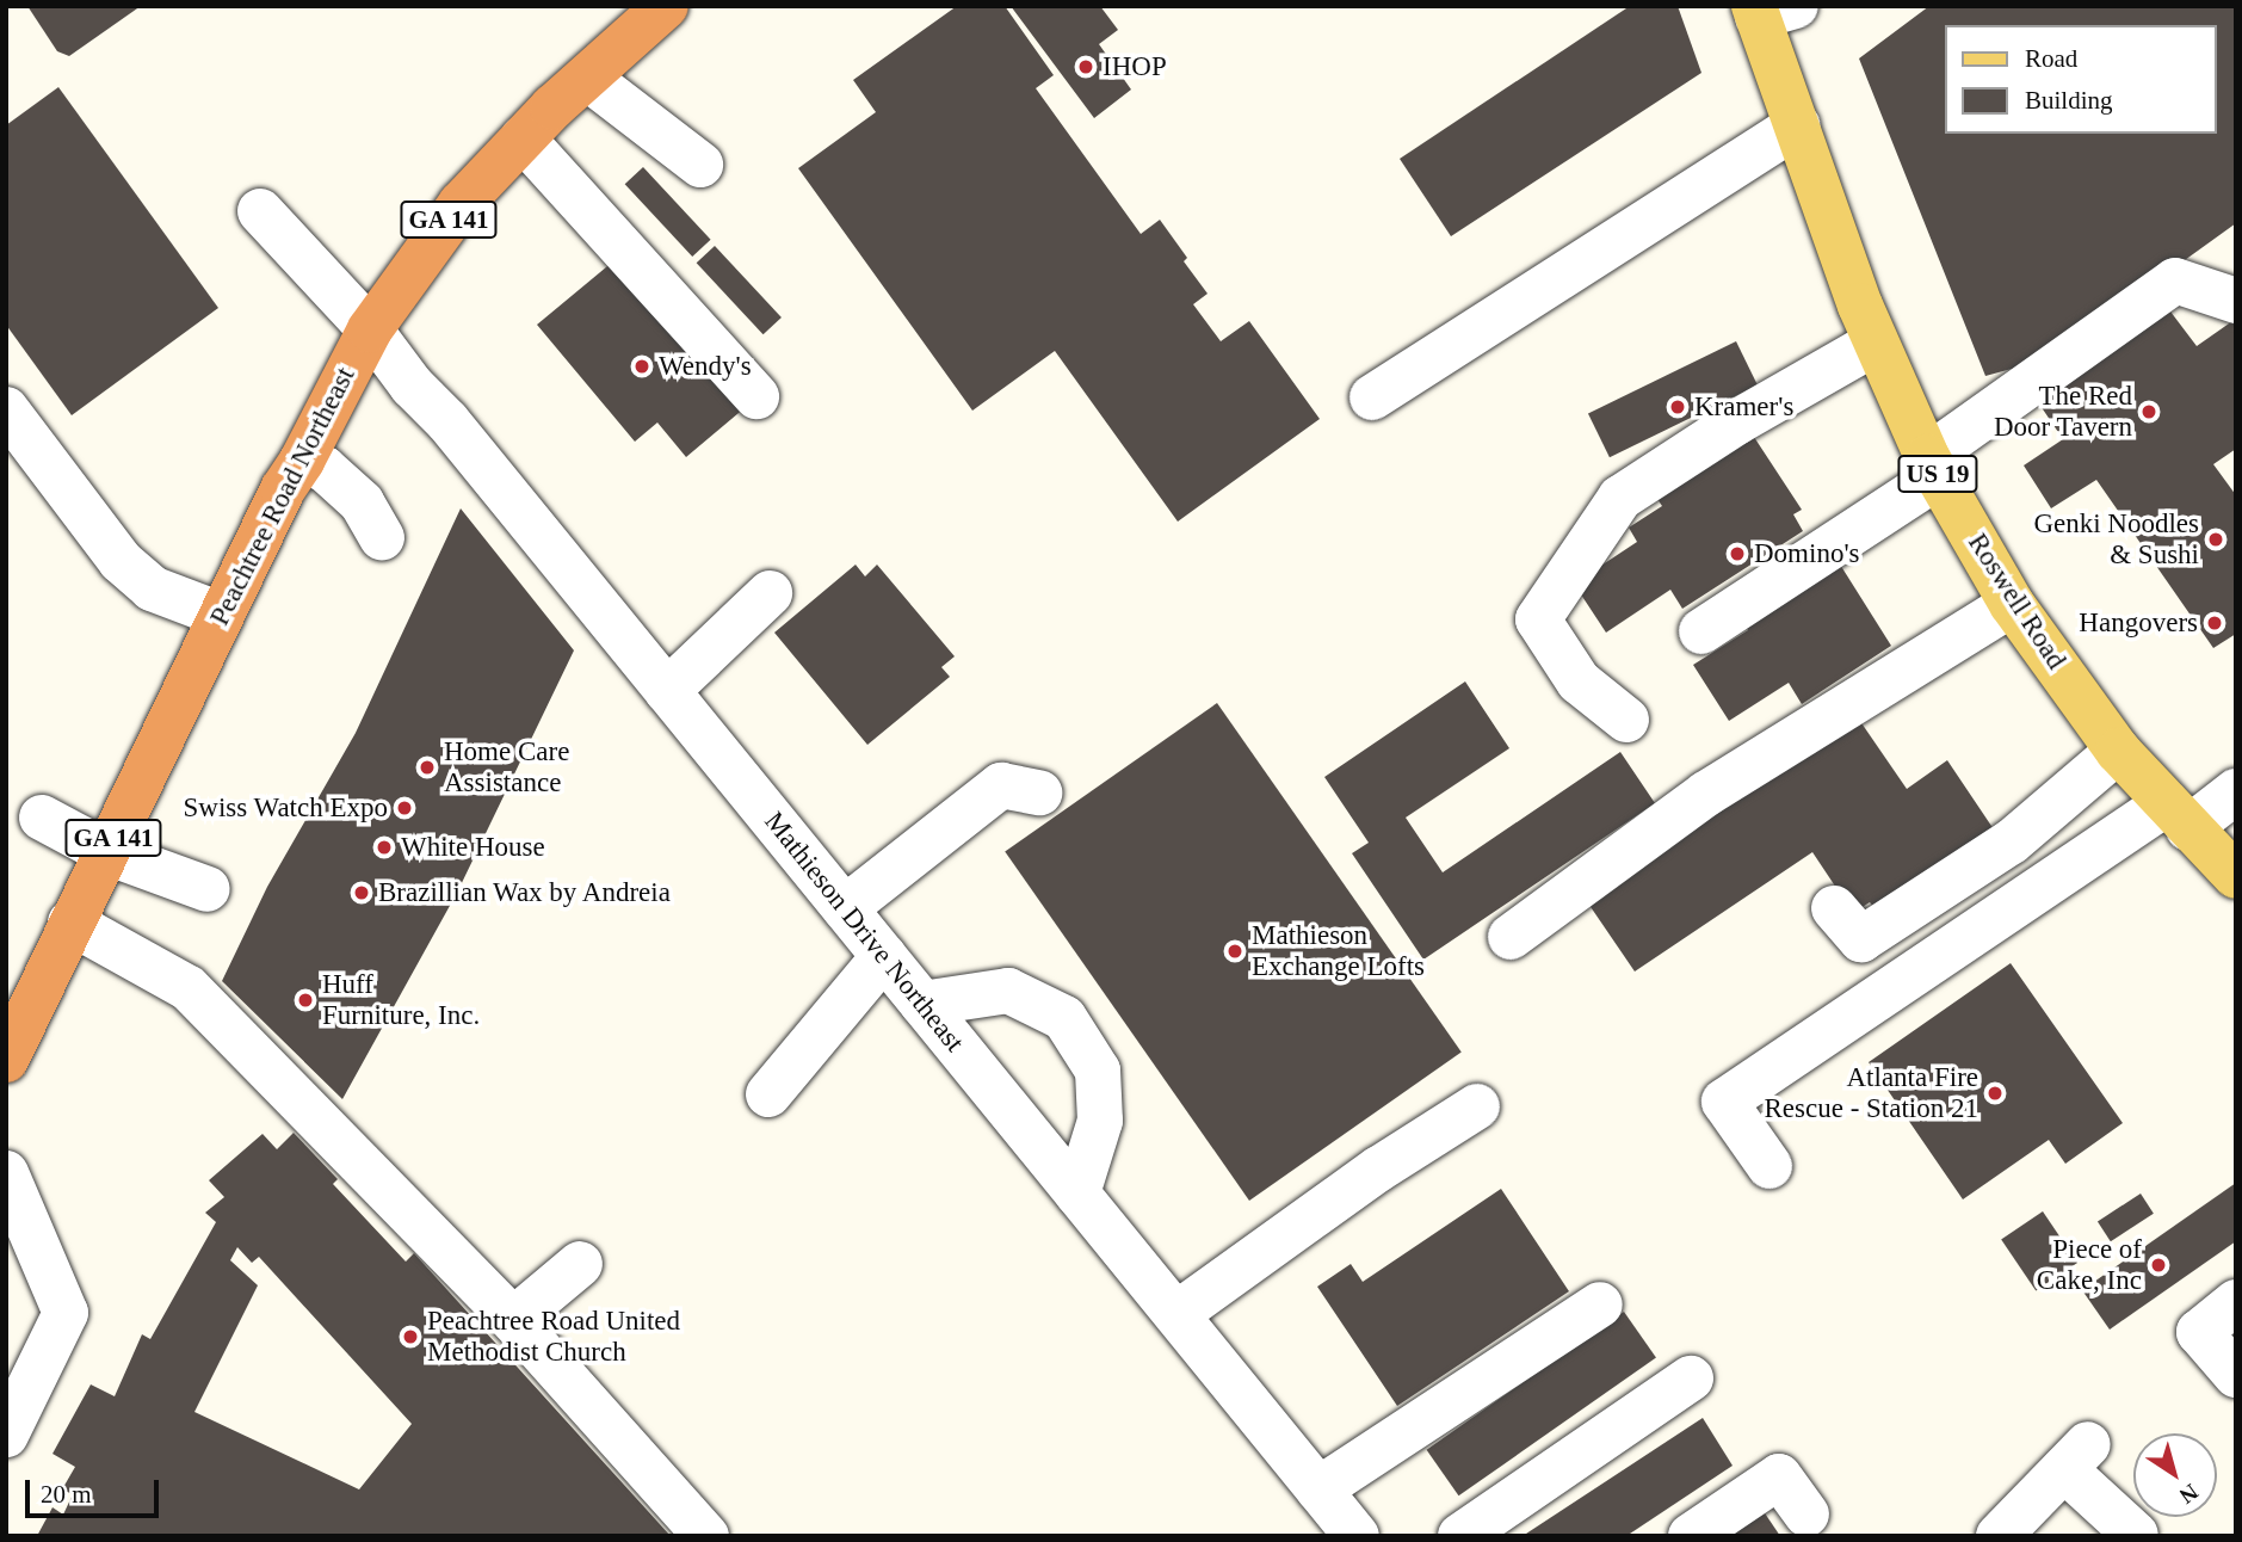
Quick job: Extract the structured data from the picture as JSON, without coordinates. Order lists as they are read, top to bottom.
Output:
{
  "streets": {
    "highway": ["GA 141", "Peachtree Road Northeast"],
    "main road": ["US 19", "Roswell Road"],
    "street": ["Mathieson Drive Northeast"]
  },
  "crossings": [
    ["Peachtree Road Northeast", "Mathieson Drive Northeast"]
  ],
  "places": [
    "IHOP",
    "Wendy's",
    "Kramer's",
    "The Red Door Tavern",
    "Genki Noodles & Sushi",
    "Domino's",
    "Hangovers",
    "Home Care Assistance",
    "Swiss Watch Expo",
    "White House",
    "Brazillian Wax by Andreia",
    "Mathieson Exchange Lofts",
    "Huff Furniture, Inc.",
    "Atlanta Fire Rescue - Station 21",
    "Piece of Cake, Inc",
    "Peachtree Road United Methodist Church"
  ],
  "legend": ["Road", "Building"],
  "scale_bar": "20 m",
  "north": "bottom right"
}
